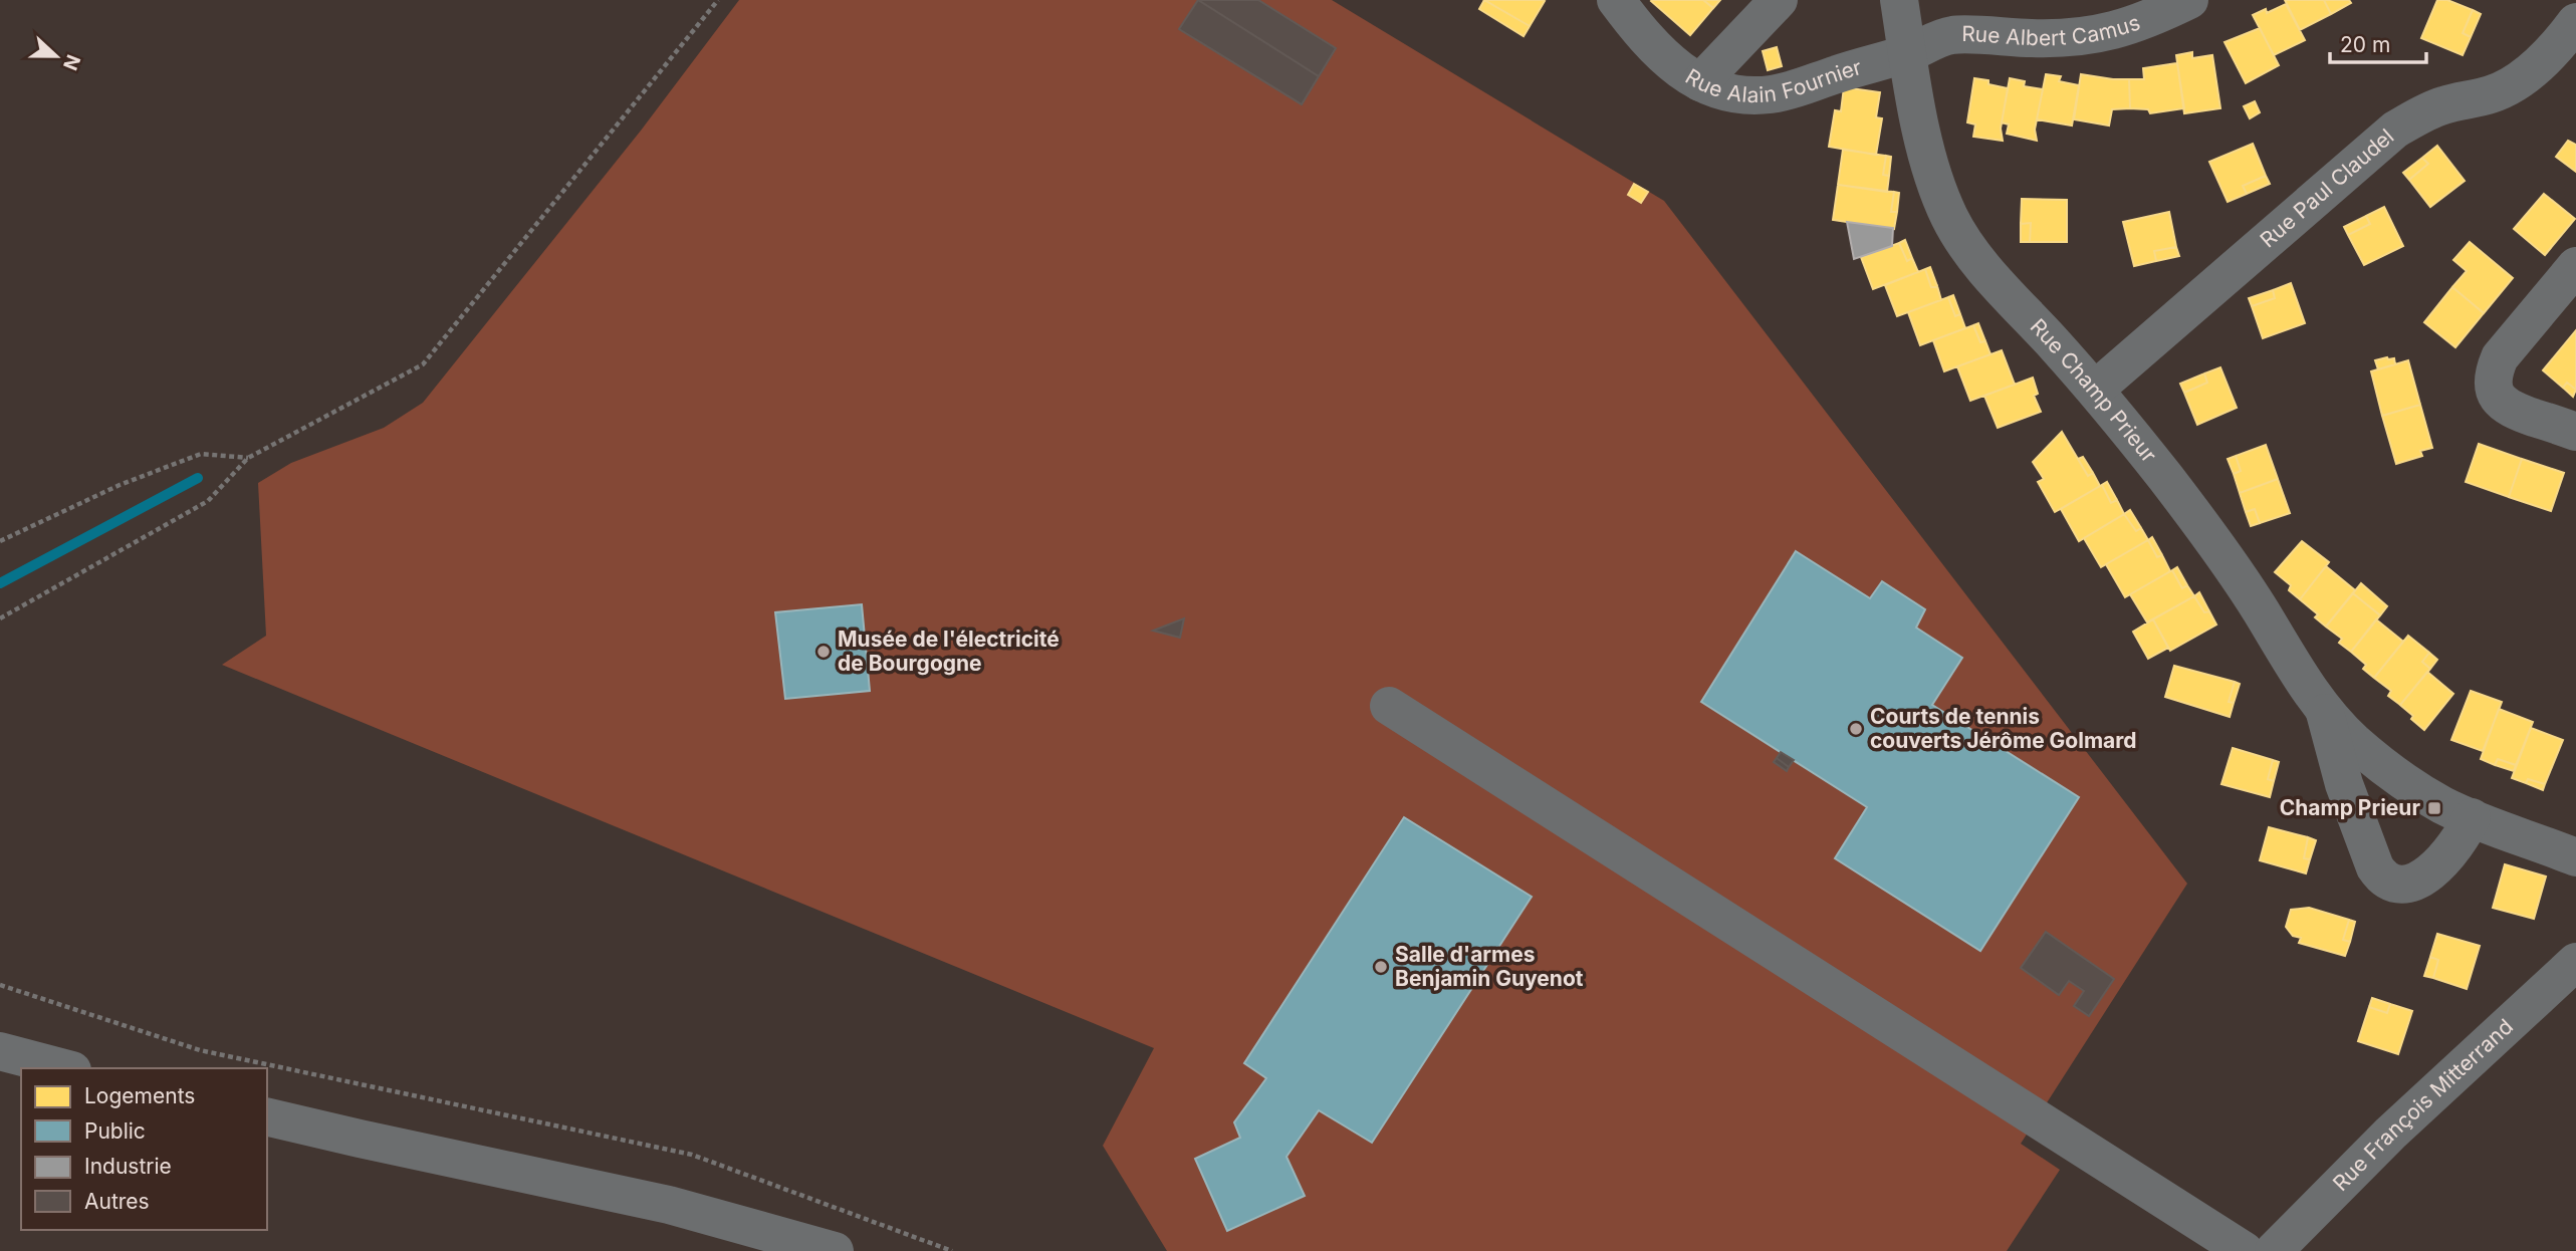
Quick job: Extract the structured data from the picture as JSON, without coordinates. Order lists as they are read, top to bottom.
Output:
{
  "streets": {
    "street": [
      "Rue Albert Camus",
      "Rue Alain Fournier",
      "Rue Paul Claudel",
      "Rue Champ Prieur",
      "Rue François Mitterrand"
    ]
  },
  "crossings": [
    ["Rue Albert Camus", "Rue Alain Fournier"],
    ["Rue Albert Camus", "Rue Champ Prieur"],
    ["Rue Alain Fournier", "Rue Champ Prieur"],
    ["Rue Paul Claudel", "Rue Champ Prieur"]
  ],
  "places": {
    "other": ["Musée de l'électricité de Bourgogne", "Courts de tennis couverts Jérôme Golmard", "Salle d'armes Benjamin Guyenot"],
    "transit": ["Champ Prieur"]
  },
  "legend": [
    "Logements",
    "Public",
    "Industrie",
    "Autres"
  ],
  "scale_bar": "20 m",
  "north": "right"
}
